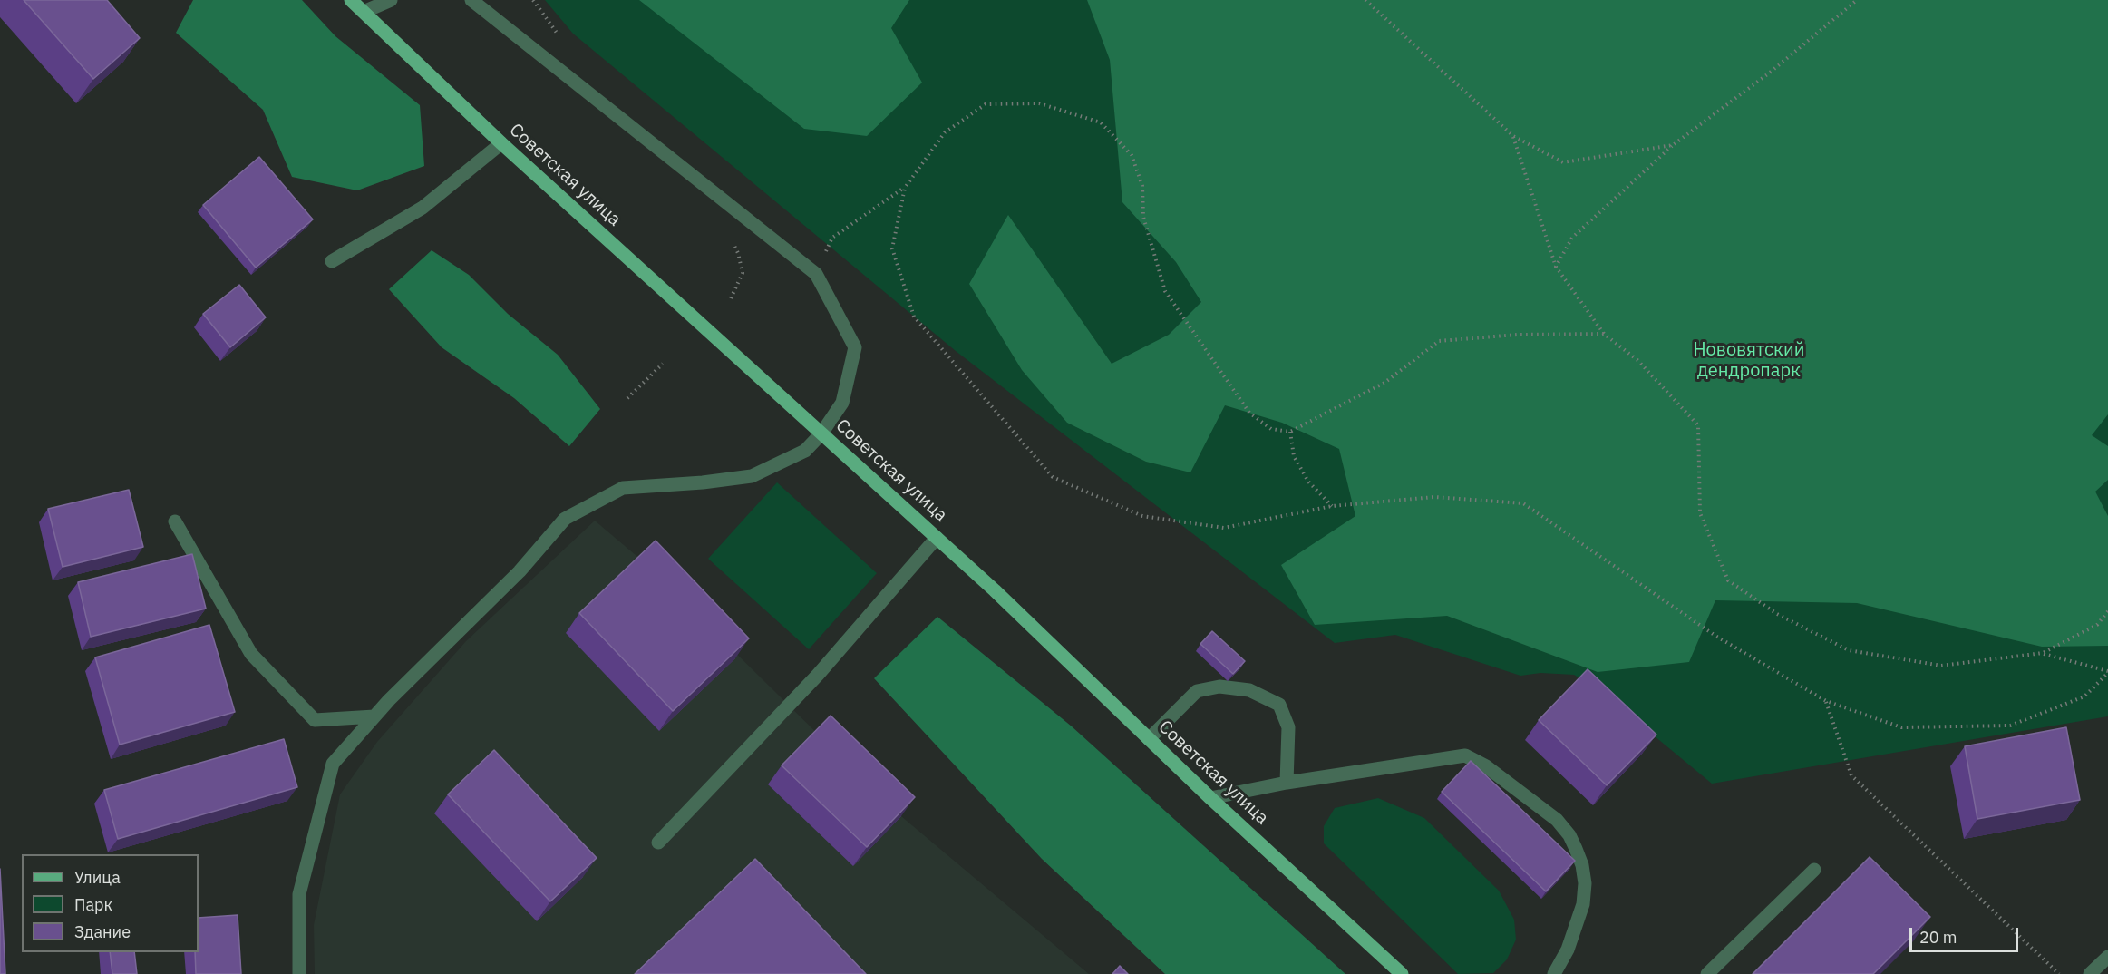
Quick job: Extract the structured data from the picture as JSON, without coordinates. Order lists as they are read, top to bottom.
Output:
{
  "streets": {
    "main road": ["Советская улица"]
  },
  "parks": ["Нововятский дендропарк"],
  "legend": ["Улица", "Парк", "Здание"],
  "scale_bar": "20 m"
}
